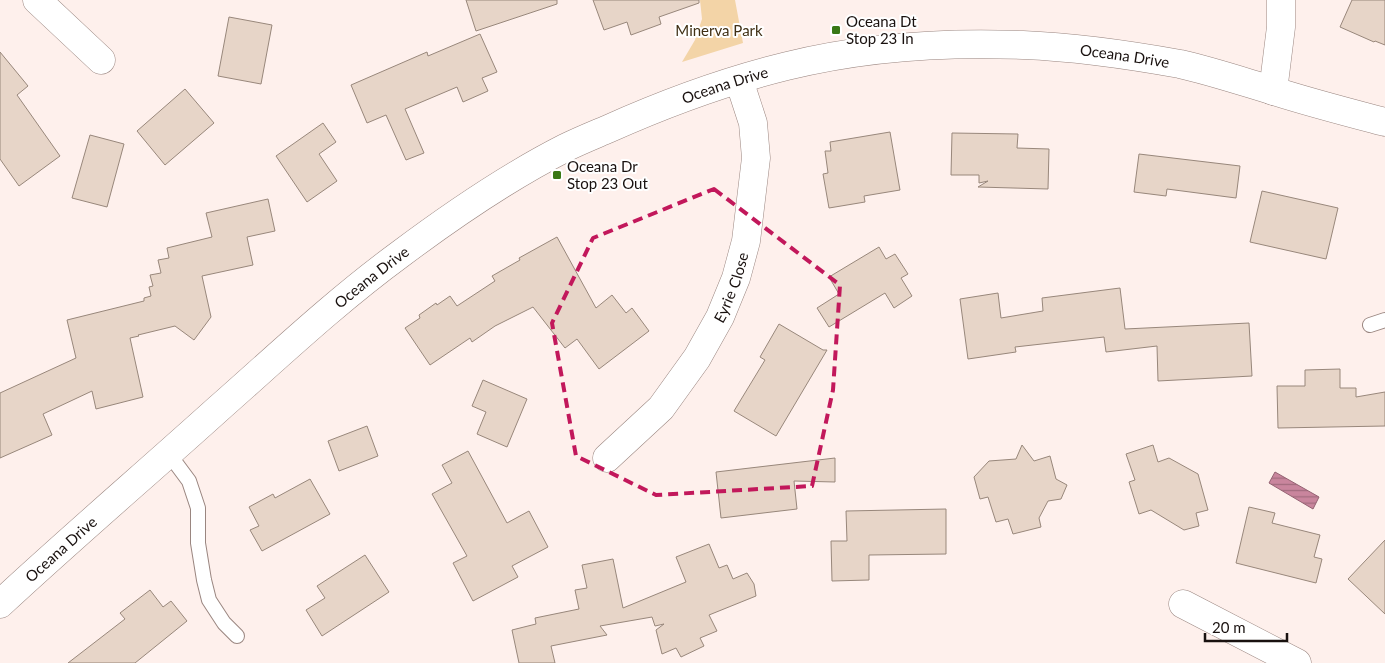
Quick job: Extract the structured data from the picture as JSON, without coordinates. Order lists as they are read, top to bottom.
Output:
{
  "streets": {
    "street": ["Oceana Drive", "Eyrie Close"]
  },
  "crossings": [
    ["Oceana Drive", "Eyrie Close"]
  ],
  "parks": ["Minerva Park"],
  "places": {
    "transit": ["Oceana Dt Stop 23 In", "Oceana Dr Stop 23 Out"]
  },
  "scale_bar": "20 m"
}
